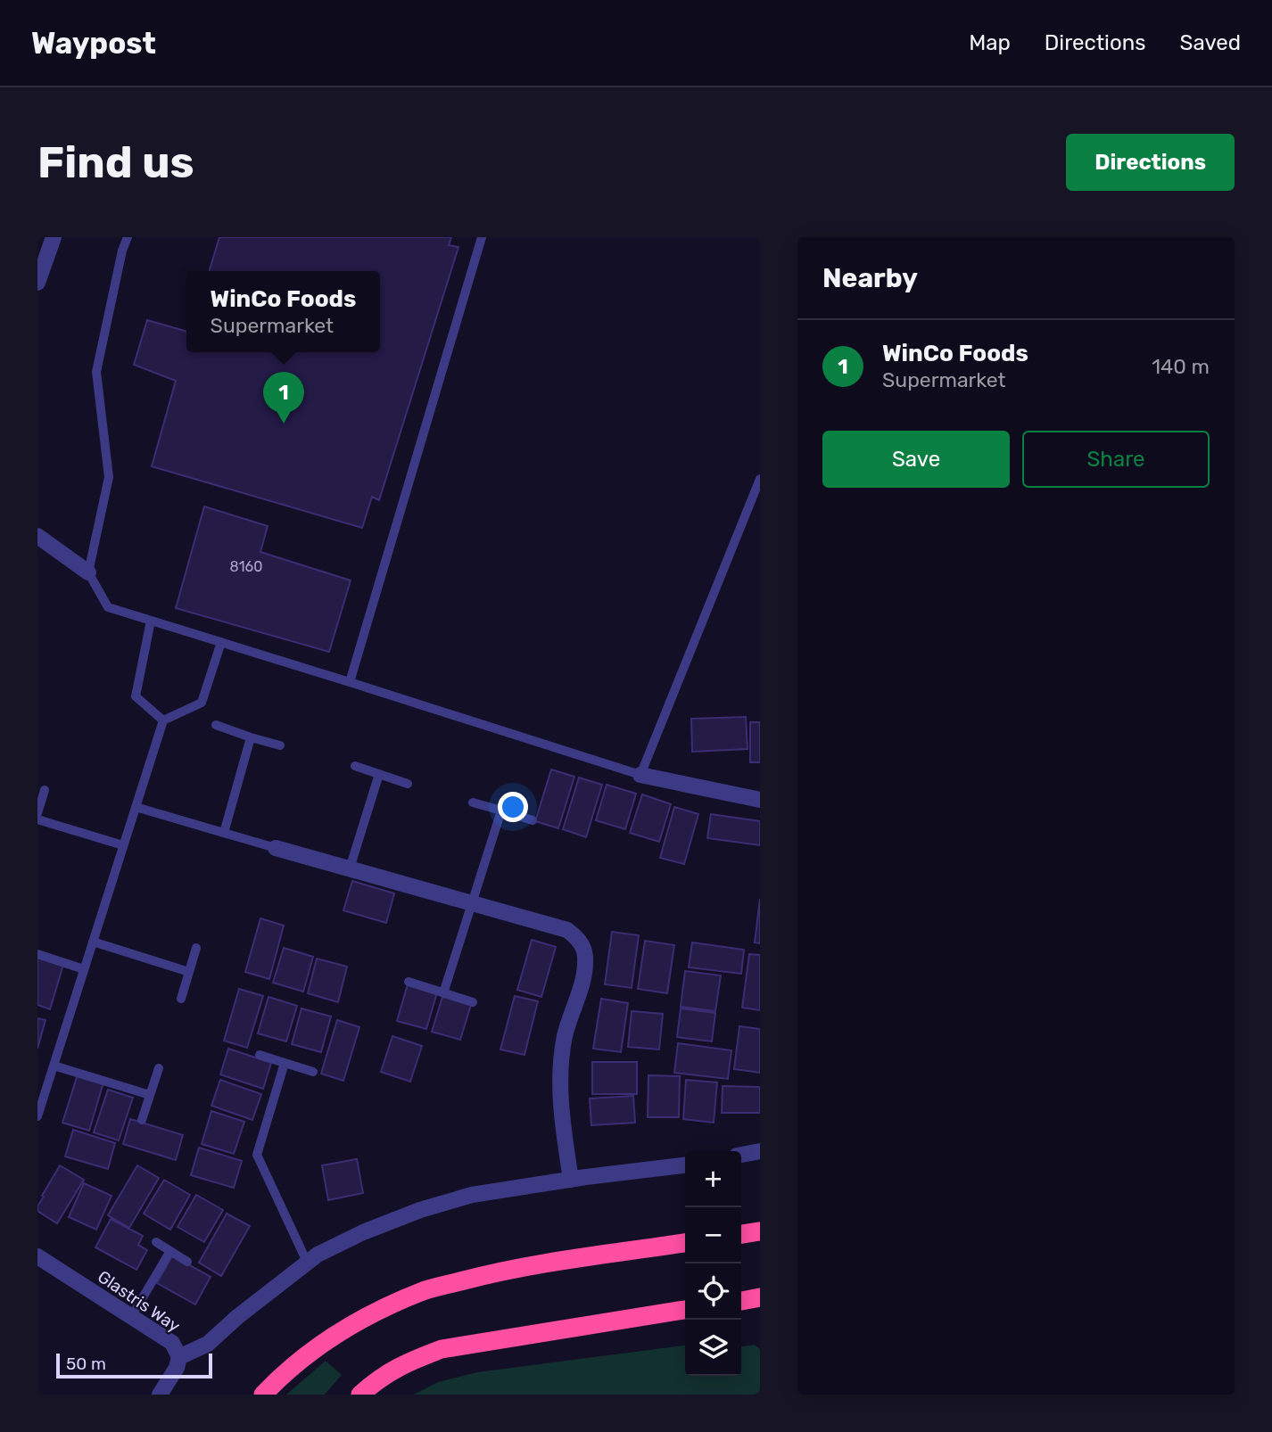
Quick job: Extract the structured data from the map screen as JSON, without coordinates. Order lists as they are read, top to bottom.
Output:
{
  "streets": {
    "street": ["Glastris Way"]
  },
  "house_numbers": ["8160"],
  "scale_bar": "50 m",
  "page": {
    "header": "Waypost",
    "nav": ["Map", "Directions", "Saved"],
    "buttons": [
      "Directions",
      ["Save", "Share"]
    ],
    "title": "Find us",
    "heading": "Nearby",
    "popup": ["WinCo Foods", "Supermarket"],
    "list": [
      {
        "mark": "1",
        "name": "WinCo Foods",
        "note": "Supermarket",
        "value": "140 m"
      }
    ],
    "pins": "1",
    "map_buttons": ["+", "−"],
    "scale": "50 m"
  }
}
